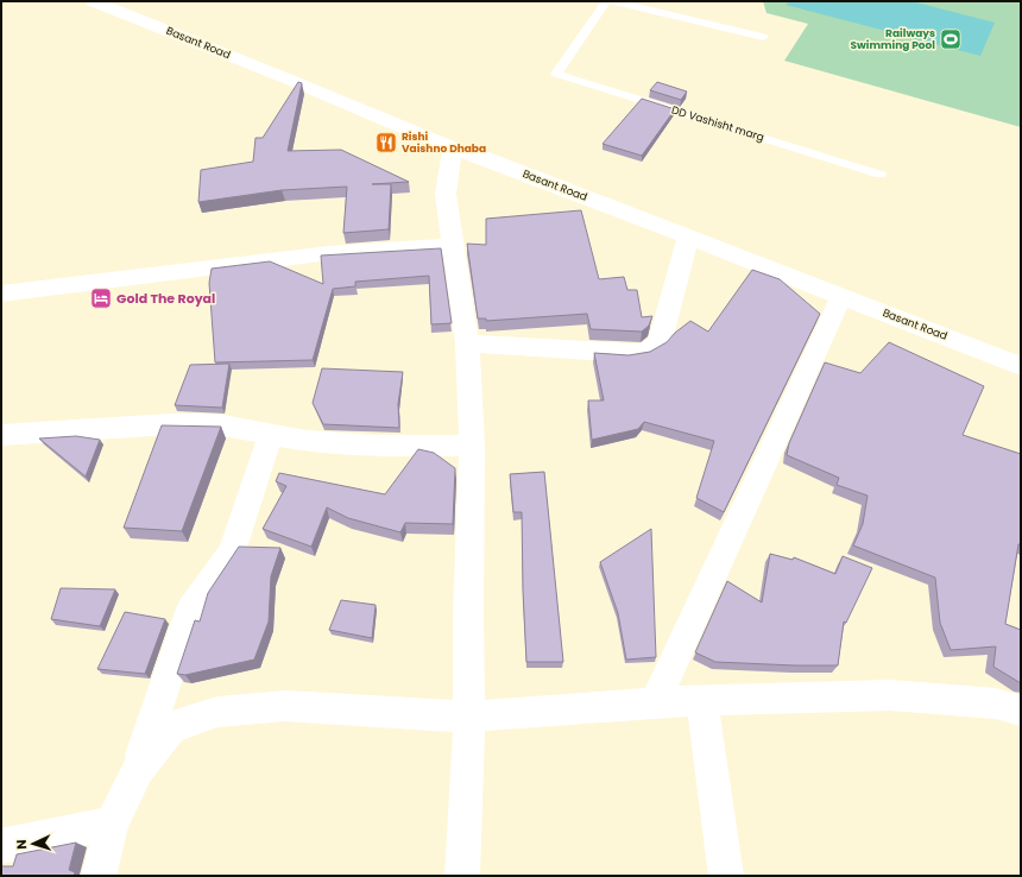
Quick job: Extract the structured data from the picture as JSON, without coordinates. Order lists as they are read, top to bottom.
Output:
{
  "streets": {
    "street": ["Basant Road"],
    "lane": ["DD Vashisht marg"]
  },
  "places": {
    "sports": ["Railways Swimming Pool"],
    "restaurant": ["Rishi Vaishno Dhaba"],
    "hotel": ["Gold The Royal"]
  },
  "north": "left"
}
